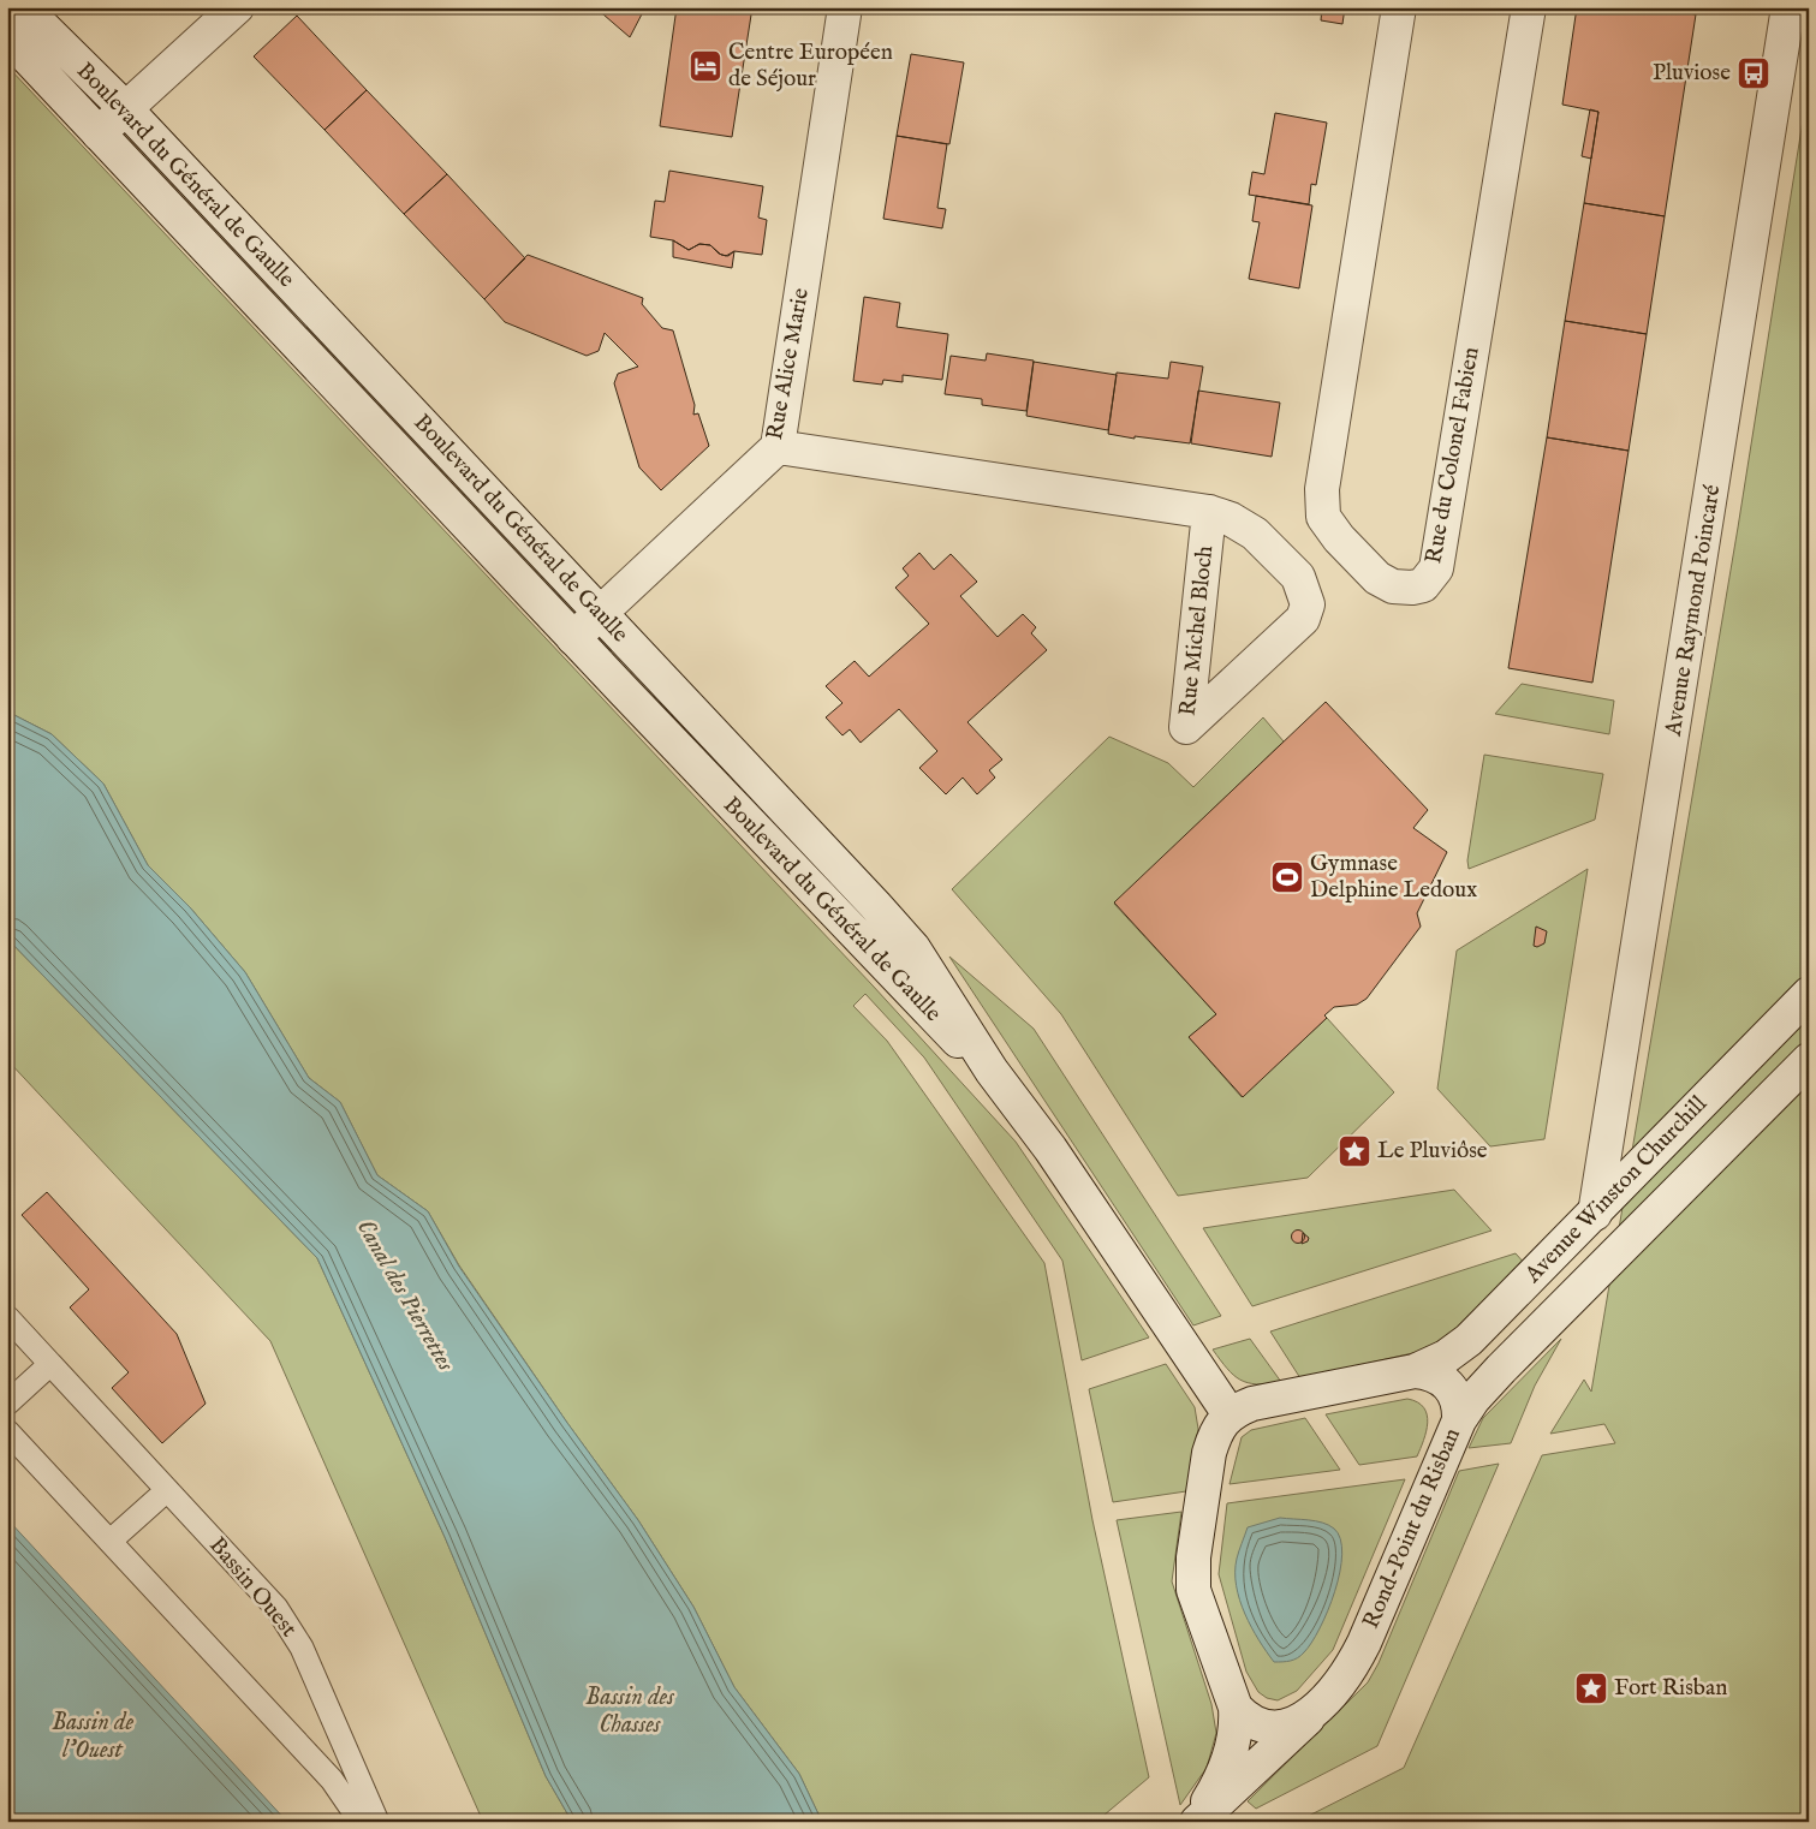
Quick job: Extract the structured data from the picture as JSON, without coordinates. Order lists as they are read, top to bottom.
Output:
{
  "streets": {
    "street": [
      "Boulevard du Général de Gaulle",
      "Rue Alice Marie",
      "Rue du Colonel Fabien",
      "Avenue Raymond Poincaré",
      "Rue Michel Bloch",
      "Avenue Winston Churchill",
      "Rond-Point du Risban"
    ],
    "lane": ["Bassin Ouest"]
  },
  "crossings": [
    ["Boulevard du Général de Gaulle", "Rue Alice Marie"],
    ["Boulevard du Général de Gaulle", "Rond-Point du Risban"],
    ["Rue Alice Marie", "Rue Michel Bloch"],
    ["Avenue Raymond Poincaré", "Avenue Winston Churchill"],
    ["Avenue Winston Churchill", "Rond-Point du Risban"]
  ],
  "water": ["Canal des Pierrettes", "Bassin des Chasses", "Bassin de l'Ouest"],
  "places": {
    "hotel": ["Centre Européen de Séjour"],
    "bus stop": ["Pluviose"],
    "sports": ["Gymnase Delphine Ledoux"],
    "place": ["Le Pluviôse", "Fort Risban"]
  }
}
